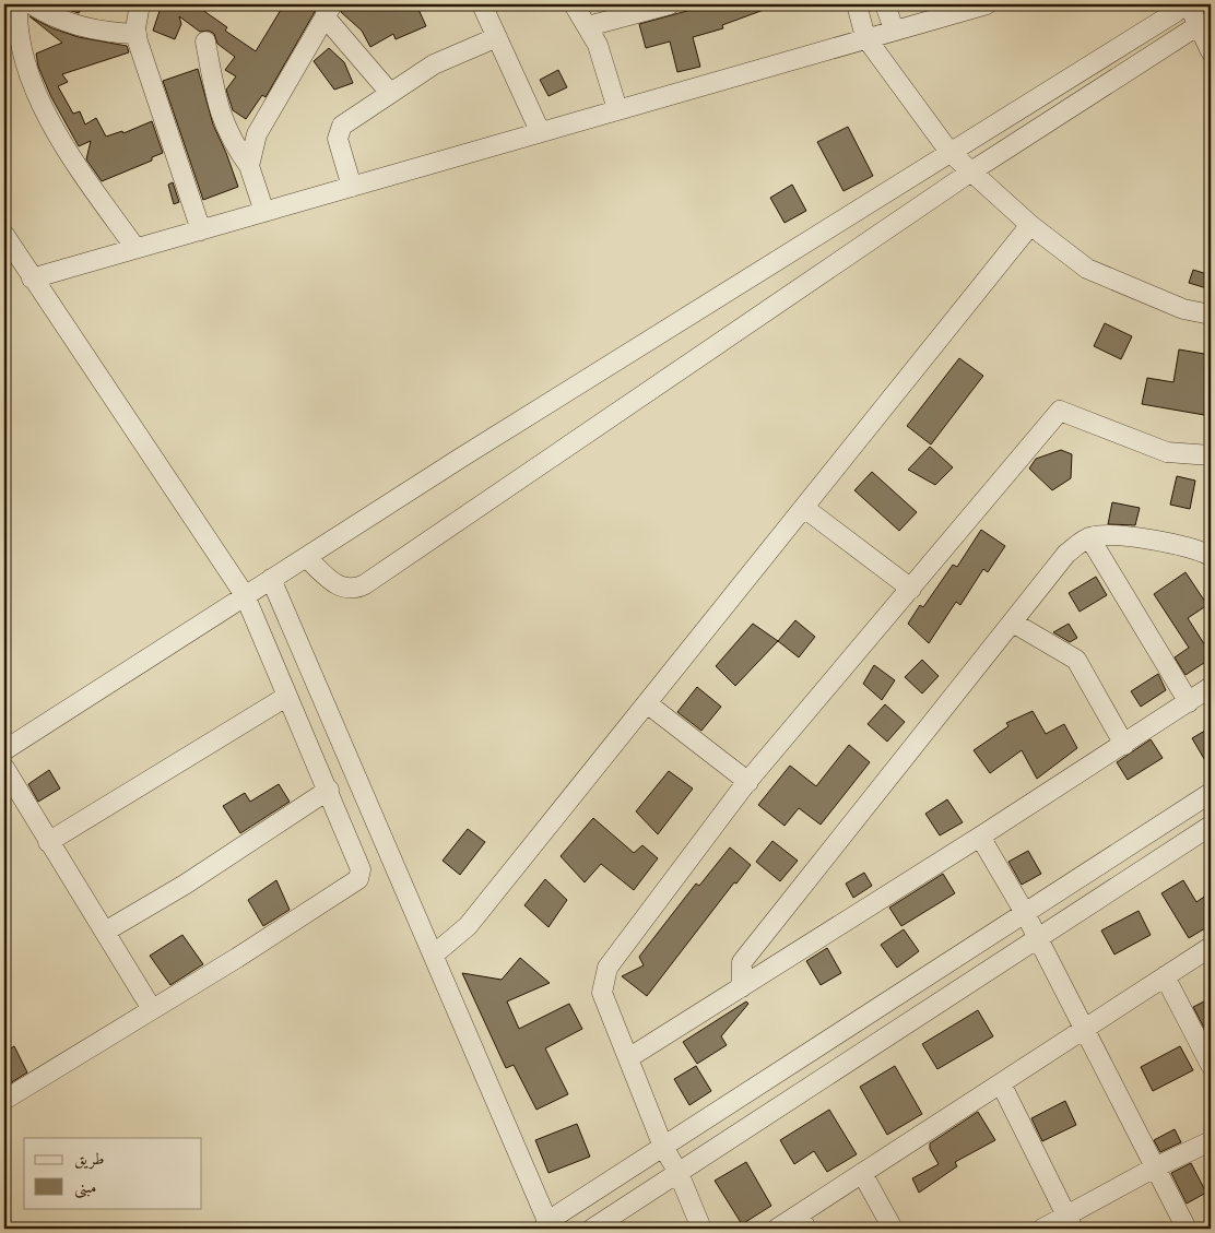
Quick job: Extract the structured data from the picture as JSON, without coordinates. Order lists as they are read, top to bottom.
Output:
{
  "legend": ["طريق", "مبنى"]
}
